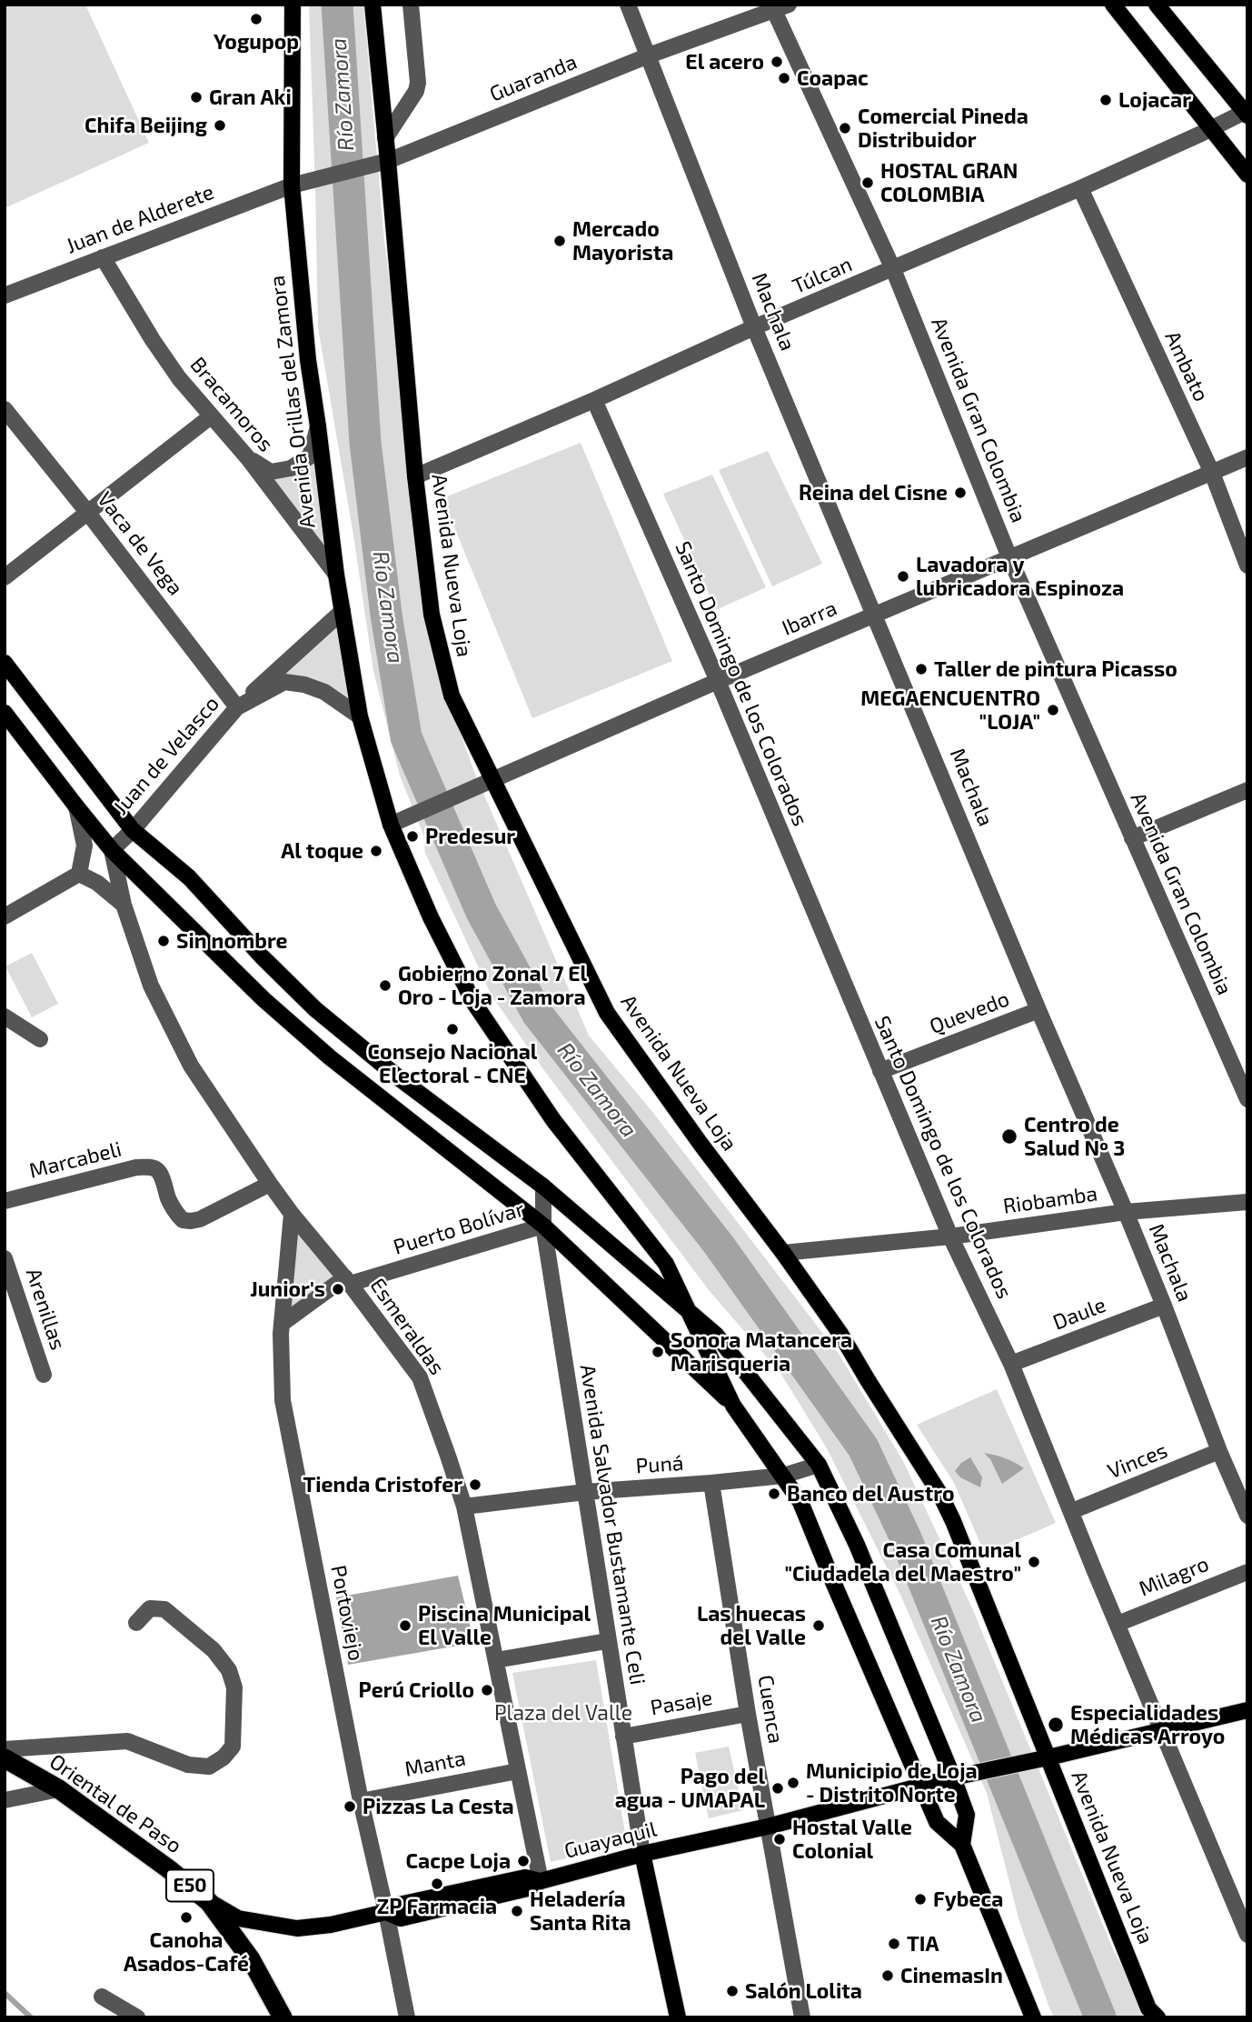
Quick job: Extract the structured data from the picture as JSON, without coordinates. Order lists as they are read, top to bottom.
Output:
{
  "streets": {
    "highway": ["Oriental de Paso", "E50"],
    "main road": [
      "Avenida Orillas del Zamora",
      "Avenida Nueva Loja",
      "Avenida Salvador Bustamante Celi",
      "Guayaquil"
    ],
    "street": [
      "Guaranda",
      "Juan de Alderete",
      "Túlcan",
      "Machala",
      "Ambato",
      "Bracamoros",
      "Avenida Gran Colombia",
      "Vaca de Vega",
      "Ibarra",
      "Santo Domingo de los Colorados",
      "Juan de Velasco",
      "Quevedo",
      "Marcabeli",
      "Riobamba",
      "Puerto Bolívar",
      "Arenillas",
      "Daule",
      "Esmeraldas",
      "Vinces",
      "Puná",
      "Milagro",
      "Portoviejo",
      "Pasaje",
      "Cuenca",
      "Manta"
    ]
  },
  "crossings": [
    ["Guaranda", "Juan de Alderete"],
    ["Guaranda", "Machala"],
    ["Guaranda", "Avenida Orillas del Zamora"],
    ["Guaranda", "Avenida Gran Colombia"],
    ["Guaranda", "Avenida Nueva Loja"],
    ["Juan de Alderete", "Avenida Orillas del Zamora"],
    ["Juan de Alderete", "Bracamoros"],
    ["Túlcan", "Machala"],
    ["Túlcan", "Ambato"],
    ["Túlcan", "Avenida Gran Colombia"],
    ["Túlcan", "Avenida Nueva Loja"],
    ["Túlcan", "Santo Domingo de los Colorados"],
    ["Machala", "Ibarra"],
    ["Machala", "Quevedo"],
    ["Machala", "Riobamba"],
    ["Machala", "Daule"],
    ["Machala", "Vinces"],
    ["Ambato", "Ibarra"],
    ["Avenida Orillas del Zamora", "Bracamoros"],
    ["Avenida Orillas del Zamora", "Ibarra"],
    ["Avenida Orillas del Zamora", "Juan de Velasco"],
    ["Avenida Orillas del Zamora", "Puná"],
    ["Avenida Orillas del Zamora", "Guayaquil"],
    ["Avenida Gran Colombia", "Ibarra"],
    ["Vaca de Vega", "Juan de Velasco"],
    ["Avenida Nueva Loja", "Ibarra"],
    ["Avenida Nueva Loja", "Riobamba"],
    ["Avenida Nueva Loja", "Guayaquil"],
    ["Ibarra", "Santo Domingo de los Colorados"],
    ["Santo Domingo de los Colorados", "Quevedo"],
    ["Santo Domingo de los Colorados", "Riobamba"],
    ["Santo Domingo de los Colorados", "Daule"],
    ["Santo Domingo de los Colorados", "Vinces"],
    ["Santo Domingo de los Colorados", "Milagro"],
    ["Santo Domingo de los Colorados", "Guayaquil"],
    ["Juan de Velasco", "Esmeraldas"],
    ["Marcabeli", "Esmeraldas"],
    ["Puerto Bolívar", "Esmeraldas"],
    ["Puerto Bolívar", "Avenida Salvador Bustamante Celi"],
    ["Puerto Bolívar", "Portoviejo"],
    ["Esmeraldas", "Puná"],
    ["Esmeraldas", "Portoviejo"],
    ["Esmeraldas", "Manta"],
    ["Esmeraldas", "Guayaquil"],
    ["Puná", "Avenida Salvador Bustamante Celi"],
    ["Puná", "Cuenca"],
    ["Avenida Salvador Bustamante Celi", "Pasaje"],
    ["Avenida Salvador Bustamante Celi", "Guayaquil"],
    ["Portoviejo", "Manta"],
    ["Portoviejo", "Guayaquil"],
    ["Pasaje", "Cuenca"],
    ["Cuenca", "Guayaquil"],
    ["Oriental de Paso", "Guayaquil"]
  ],
  "water": ["Río Zamora"],
  "parks": ["Plaza del Valle"],
  "places": [
    "Yogupop",
    "El acero",
    "Coapac",
    "Gran Aki",
    "Lojacar",
    "Chifa Beijing",
    "Comercial Pineda Distribuidor",
    "HOSTAL GRAN COLOMBIA",
    "Mercado Mayorista",
    "Reina del Cisne",
    "Lavadora y lubricadora Espinoza",
    "Taller de pintura Picasso",
    "MEGAENCUENTRO \"LOJA\"",
    "Predesur",
    "Al toque",
    "Sin nombre",
    "Gobierno Zonal 7 El Oro - Loja - Zamora",
    "Consejo Nacional Electoral - CNE",
    "Centro de Salud Nº 3",
    "Junior's",
    "Sonora Matancera Marisqueria",
    "Tienda Cristofer",
    "Banco del Austro",
    "Casa Comunal \"Ciudadela del Maestro\"",
    "Piscina Municipal El Valle",
    "Las huecas del Valle",
    "Perú Criollo",
    "Especialidades Médicas Arroyo",
    "Municipio de Loja - Distrito Norte",
    "Pago del agua - UMAPAL",
    "Pizzas La Cesta",
    "Hostal Valle Colonial",
    "Cacpe Loja",
    "ZP Farmacia",
    "Fybeca",
    "Heladería Santa Rita",
    "Canoha Asados-Café",
    "TIA",
    "CinemasIn",
    "Salón Lolita"
  ]
}
